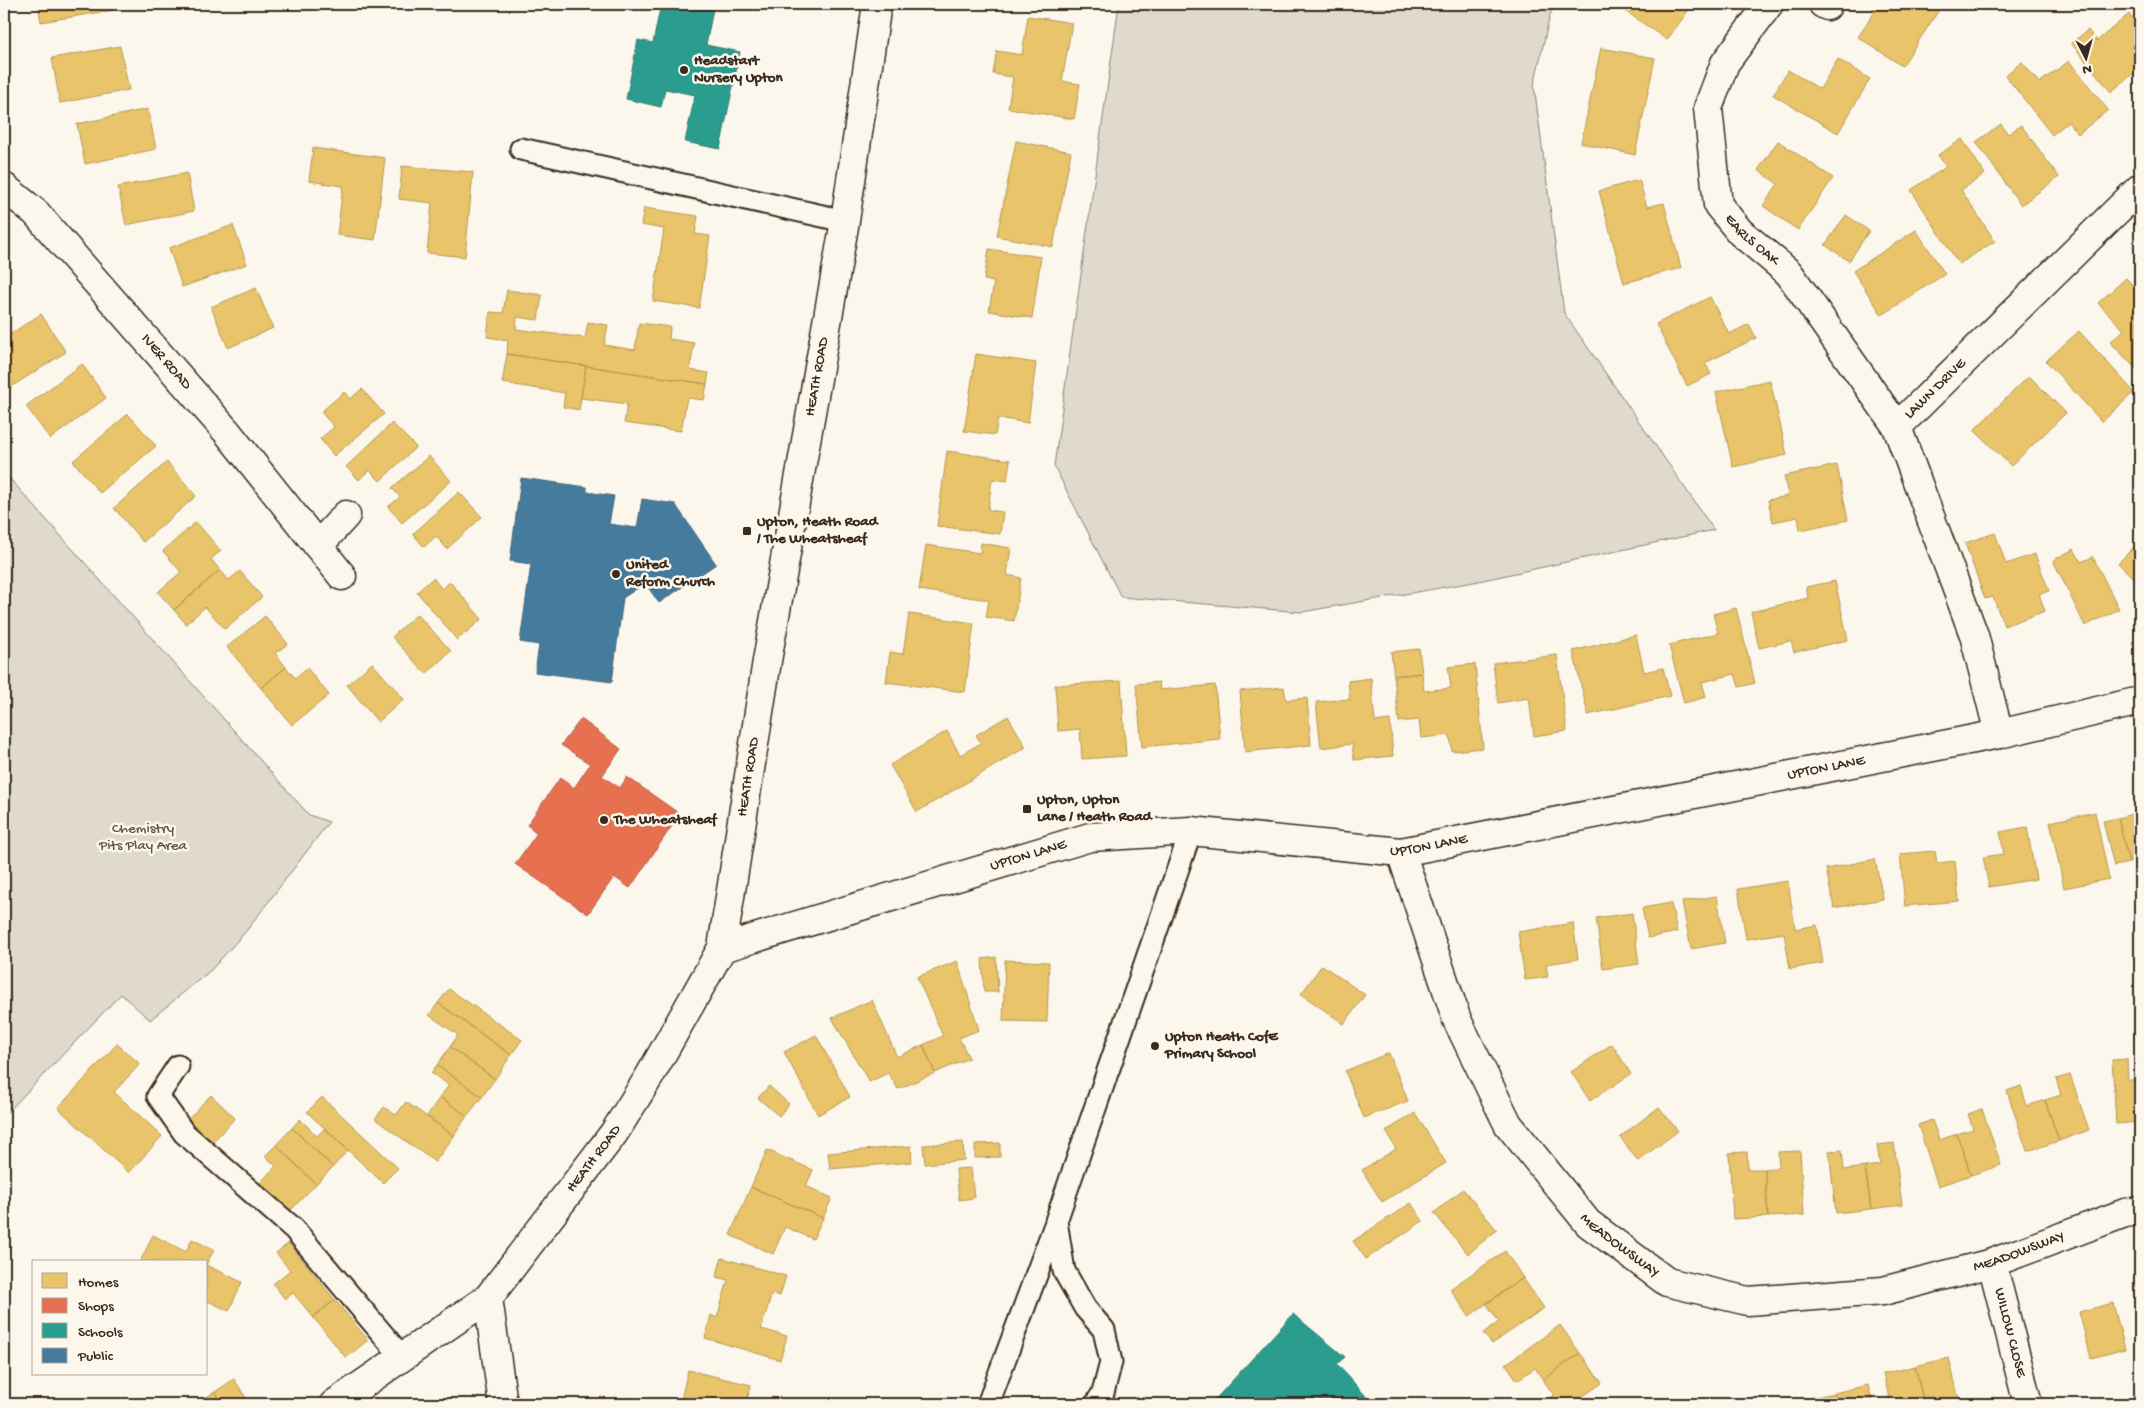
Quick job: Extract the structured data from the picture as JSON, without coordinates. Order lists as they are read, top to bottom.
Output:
{
  "streets": {
    "street": [
      "EARLS OAK",
      "IVER ROAD",
      "HEATH ROAD",
      "LAWN DRIVE",
      "UPTON LANE",
      "MEADOWSWAY",
      "WILLOW CLOSE"
    ]
  },
  "crossings": [
    ["EARLS OAK", "LAWN DRIVE"],
    ["HEATH ROAD", "UPTON LANE"],
    ["LAWN DRIVE", "UPTON LANE"],
    ["UPTON LANE", "MEADOWSWAY"],
    ["MEADOWSWAY", "WILLOW CLOSE"]
  ],
  "parks": ["Chemistry Pits Play Area"],
  "places": {
    "other": [
      "Headstart Nursery Upton",
      "United Reform Church",
      "The Wheatsheaf",
      "Upton Heath CofE Primary School"
    ],
    "transit": ["Upton, Heath Road / The Wheatsheaf", "Upton, Upton Lane / Heath Road"]
  },
  "legend": [
    "Homes",
    "Shops",
    "Schools",
    "Public"
  ],
  "north": "bottom"
}
